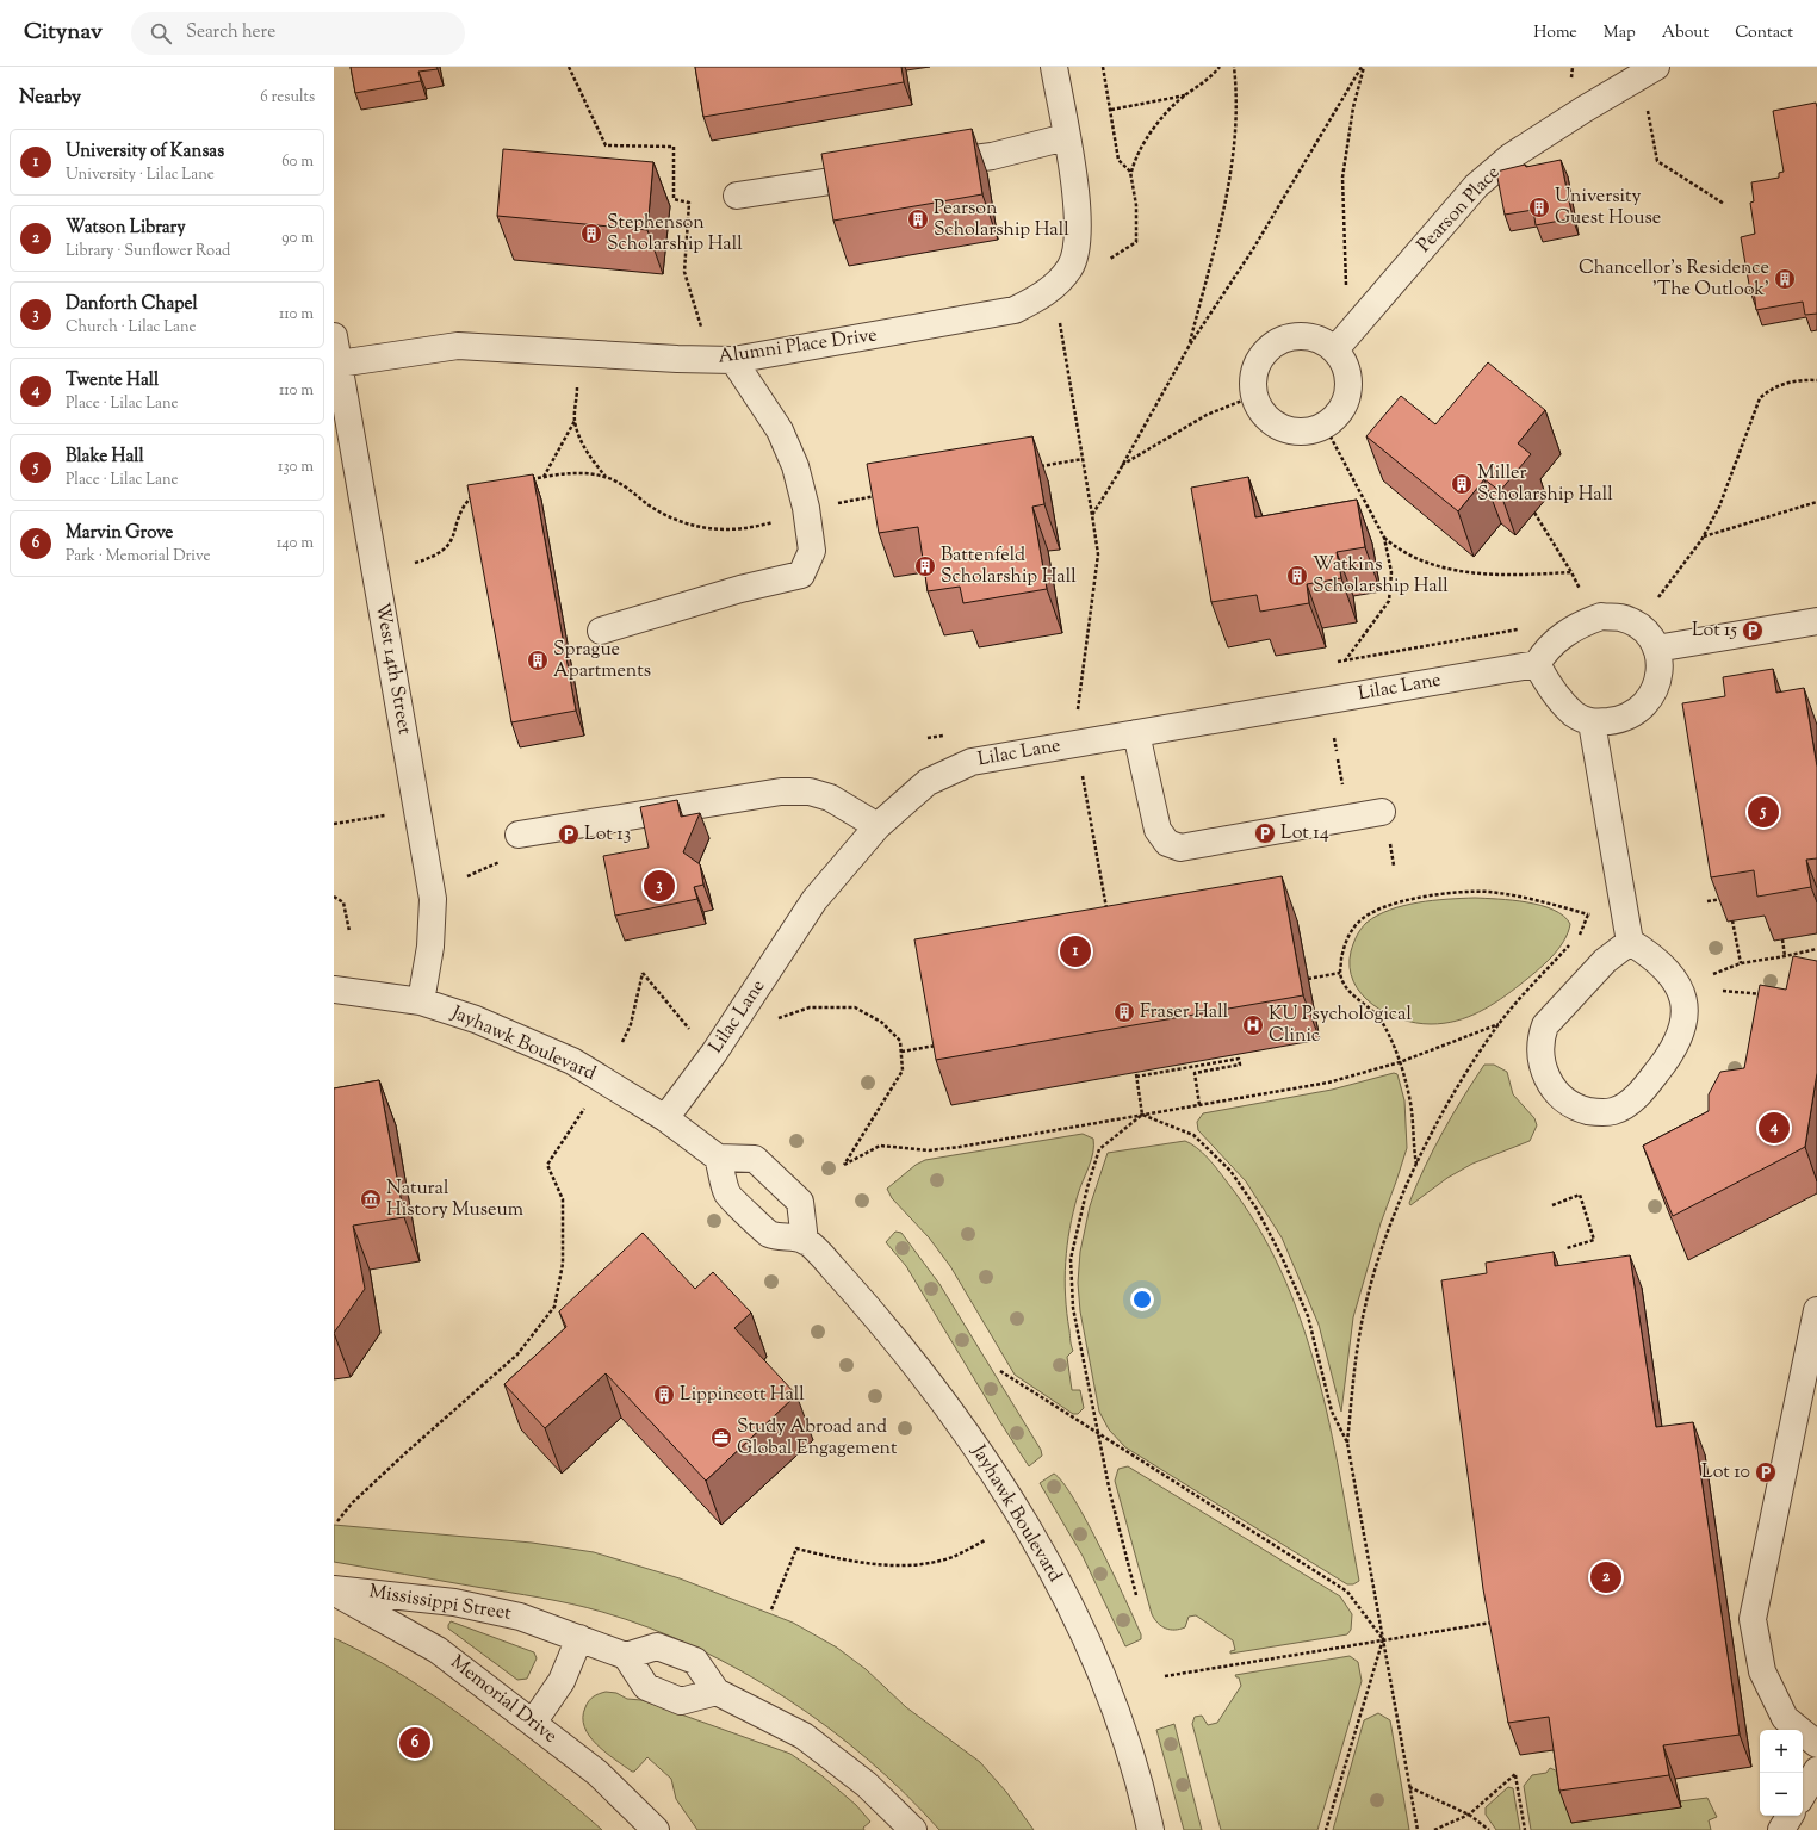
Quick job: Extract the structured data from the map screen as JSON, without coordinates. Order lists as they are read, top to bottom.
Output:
{
  "streets": {
    "street": [
      "Pearson Place",
      "Alumni Place Drive",
      "West 14th Street",
      "Lilac Lane",
      "Jayhawk Boulevard",
      "Mississippi Street",
      "Memorial Drive"
    ]
  },
  "crossings": [
    ["Alumni Place Drive", "West 14th Street"],
    ["West 14th Street", "Jayhawk Boulevard"],
    ["Lilac Lane", "Jayhawk Boulevard"],
    ["Mississippi Street", "Memorial Drive"]
  ],
  "places": {
    "building": [
      "University Guest House",
      "Pearson Scholarship Hall",
      "Stephenson Scholarship Hall",
      "Chancellor’s Residence 'The Outlook'",
      "Miller Scholarship Hall",
      "Battenfeld Scholarship Hall",
      "Watkins Scholarship Hall",
      "Sprague Apartments",
      "Fraser Hall",
      "Lippincott Hall"
    ],
    "parking": [
      "Lot 15",
      "Lot 14",
      "Lot 13",
      "Lot 10"
    ],
    "hospital": ["KU Psychological Clinic"],
    "museum": ["Natural History Museum"],
    "office": ["Study Abroad and Global Engagement"]
  },
  "page": {
    "header": "Citynav",
    "search": "Search here",
    "nav": [
      "Home",
      "Map",
      "About",
      "Contact"
    ],
    "heading": ["Nearby", "6 results"],
    "list": [
      {
        "mark": "1",
        "name": "University of Kansas",
        "note": "University · Lilac Lane",
        "value": "60 m"
      },
      {
        "mark": "2",
        "name": "Watson Library",
        "note": "Library · Sunflower Road",
        "value": "90 m"
      },
      {
        "mark": "3",
        "name": "Danforth Chapel",
        "note": "Church · Lilac Lane",
        "value": "110 m"
      },
      {
        "mark": "4",
        "name": "Twente Hall",
        "note": "Place · Lilac Lane",
        "value": "110 m"
      },
      {
        "mark": "5",
        "name": "Blake Hall",
        "note": "Place · Lilac Lane",
        "value": "130 m"
      },
      {
        "mark": "6",
        "name": "Marvin Grove",
        "note": "Park · Memorial Drive",
        "value": "140 m"
      }
    ],
    "pins": [
      "5",
      "3",
      "1",
      "4",
      "2",
      "6"
    ],
    "map_buttons": ["+", "−"]
  }
}
